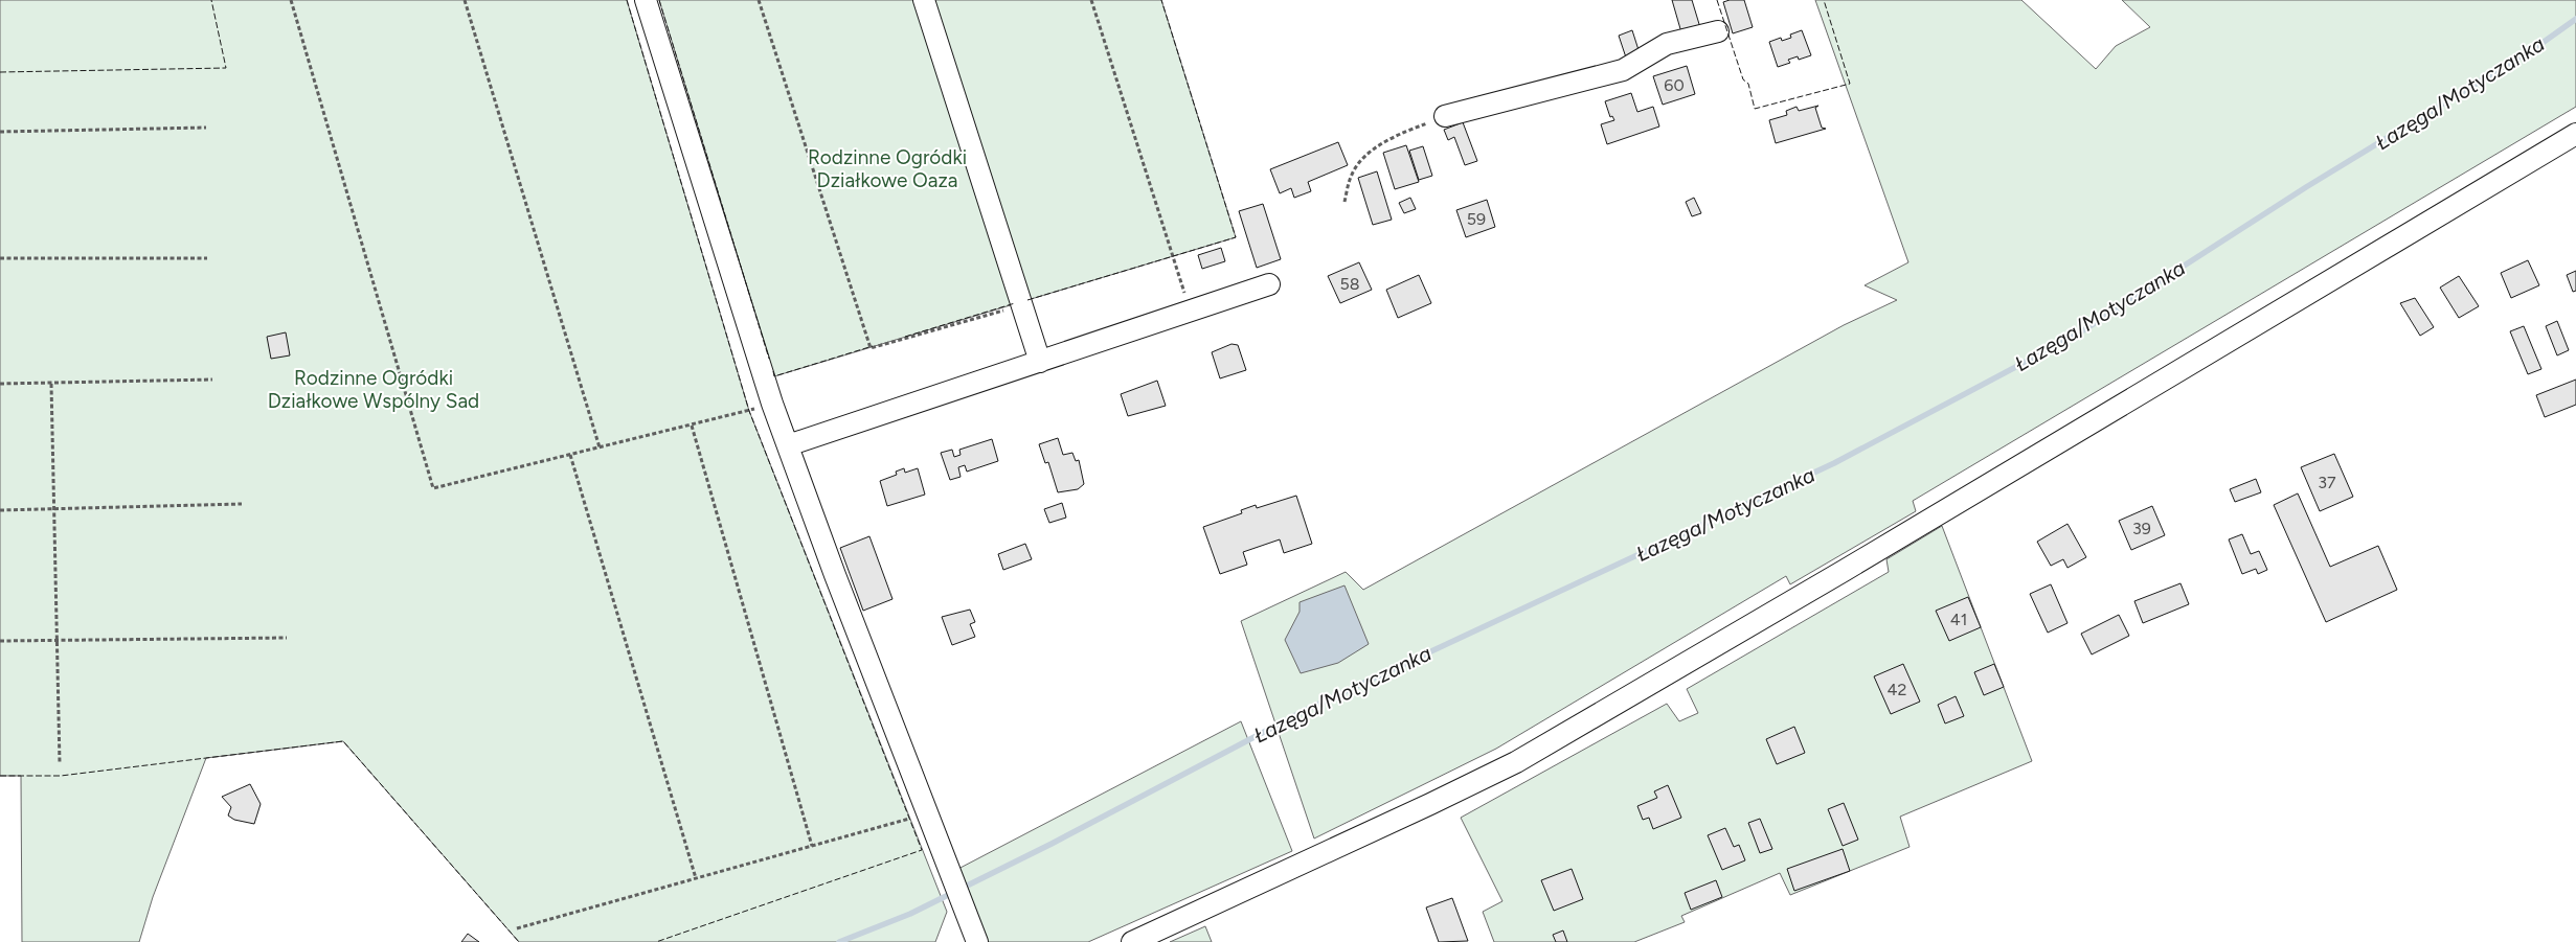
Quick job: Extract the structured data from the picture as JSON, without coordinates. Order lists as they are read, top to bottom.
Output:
{
  "water": ["Łazęga/Motyczanka"],
  "parks": ["Rodzinne Ogródki Działkowe Oaza", "Rodzinne Ogródki Działkowe Wspólny Sad"],
  "house_numbers": [
    "60",
    "59",
    "58",
    "37",
    "39",
    "41",
    "42"
  ]
}
